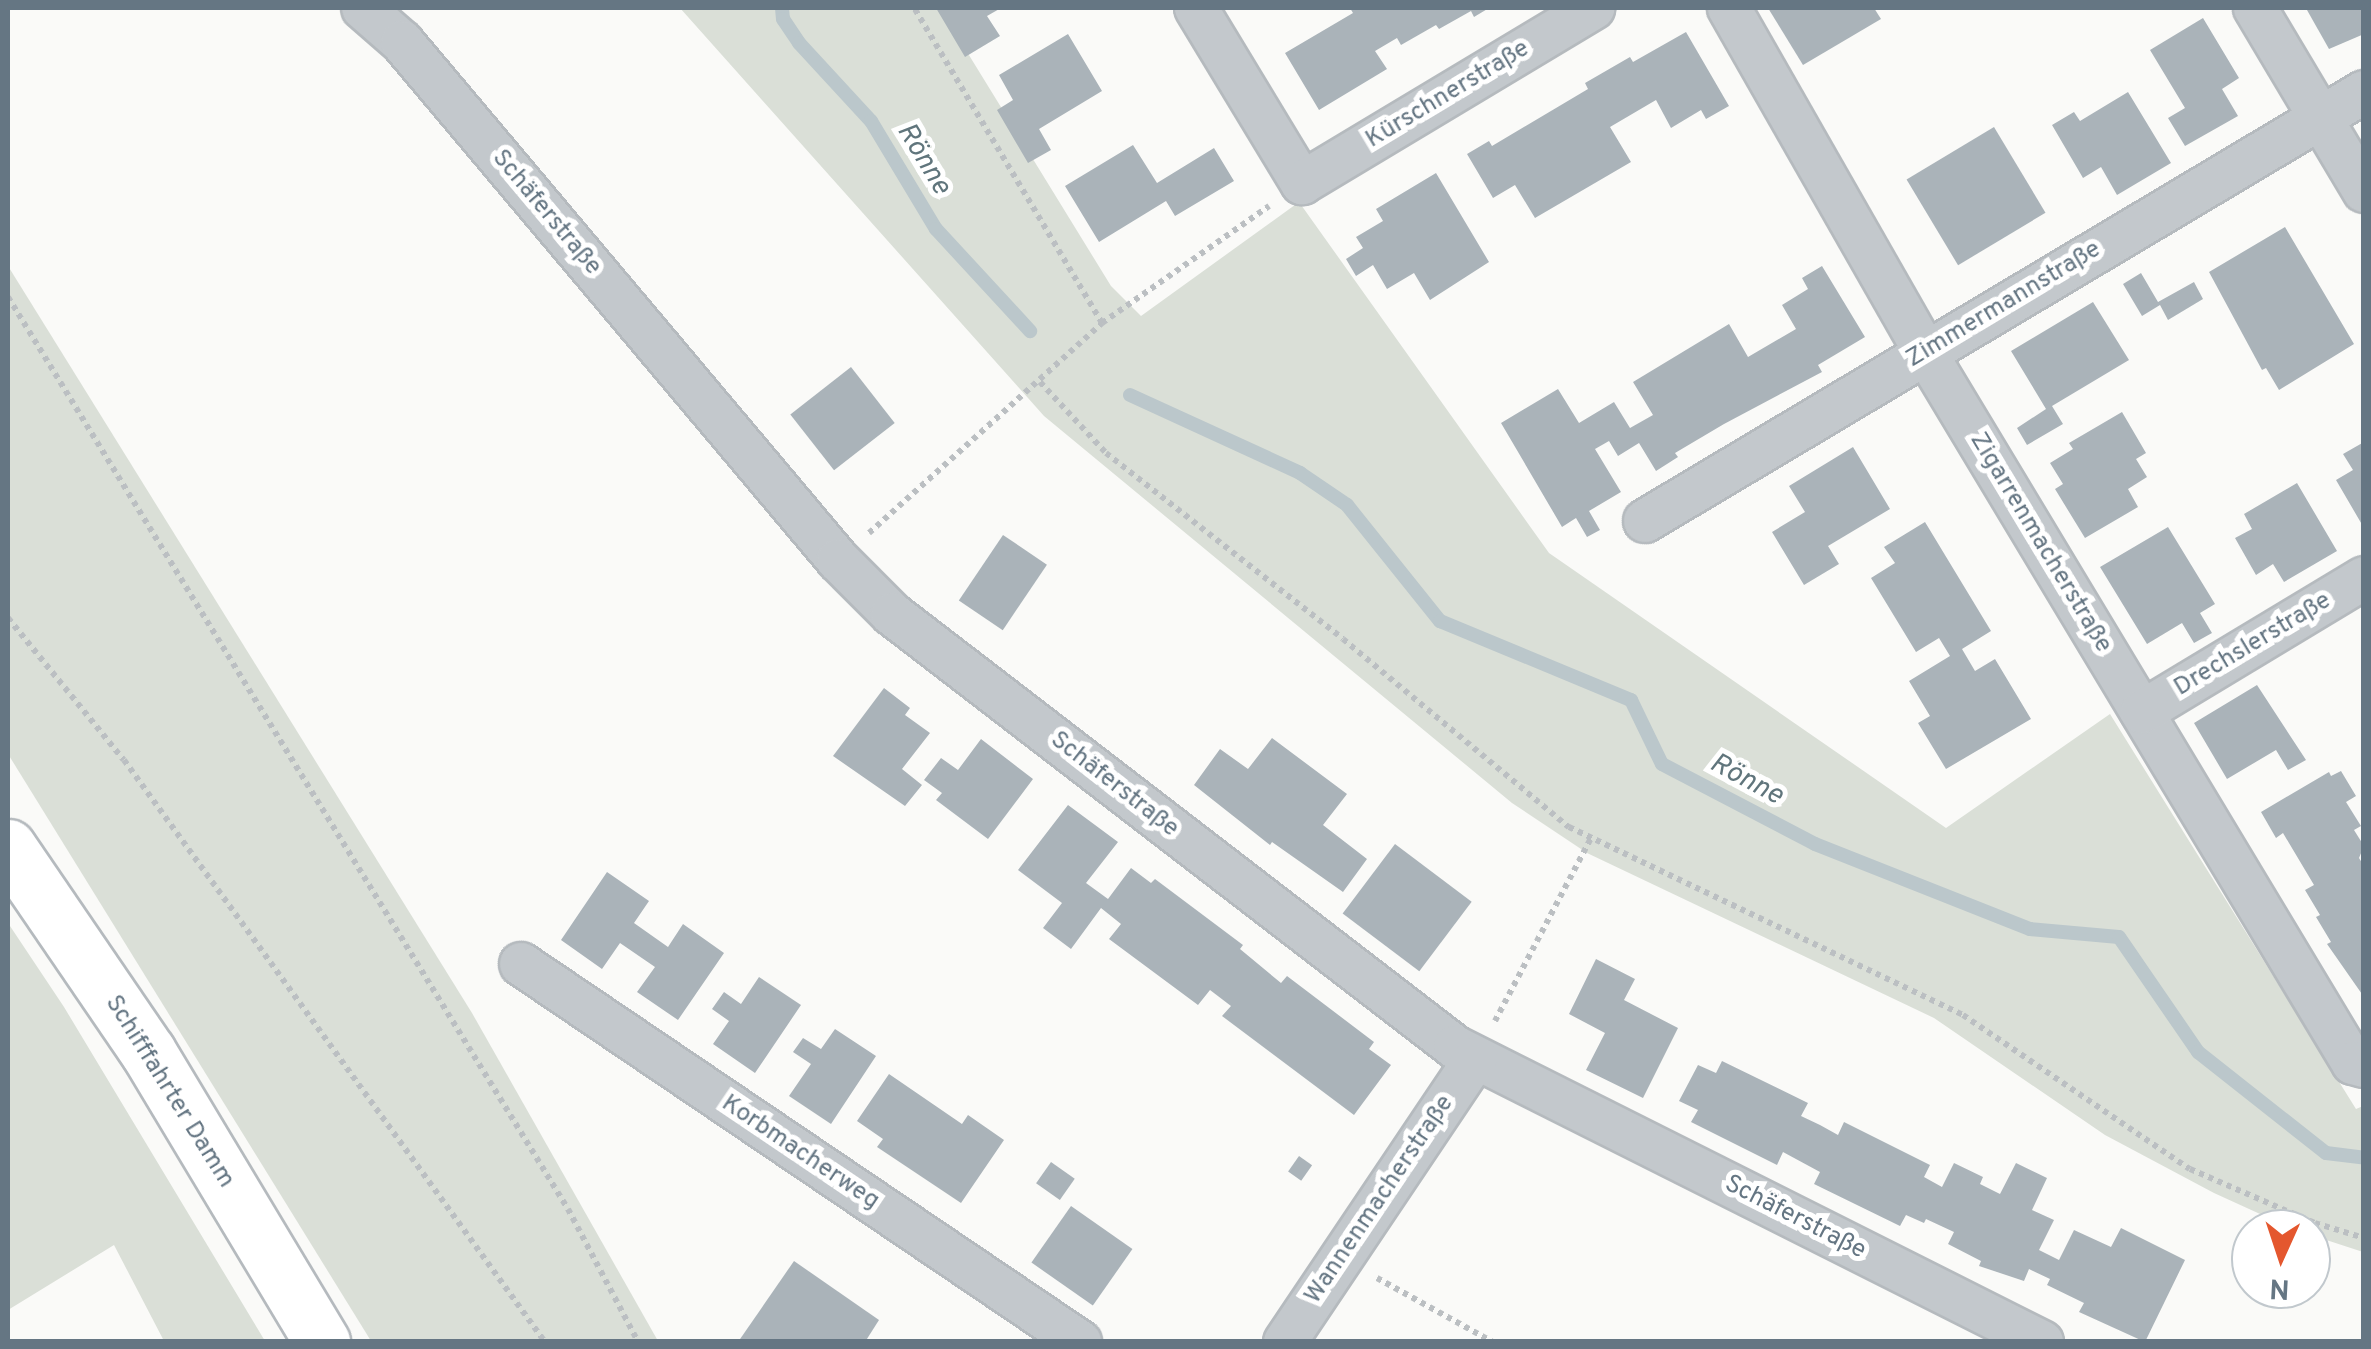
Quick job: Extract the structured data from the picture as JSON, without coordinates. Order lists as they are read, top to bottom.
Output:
{
  "streets": {
    "main road": ["Schifffahrter Damm"],
    "street": [
      "Kürschnerstraße",
      "Schäferstraße",
      "Zimmermannstraße",
      "Zigarrenmacherstraße",
      "Drechslerstraße",
      "Korbmacherweg",
      "Wannenmacherstraße"
    ]
  },
  "crossings": [
    ["Schäferstraße", "Wannenmacherstraße"],
    ["Zimmermannstraße", "Zigarrenmacherstraße"],
    ["Zigarrenmacherstraße", "Drechslerstraße"]
  ],
  "water": ["Rönne"],
  "north": "bottom"
}
